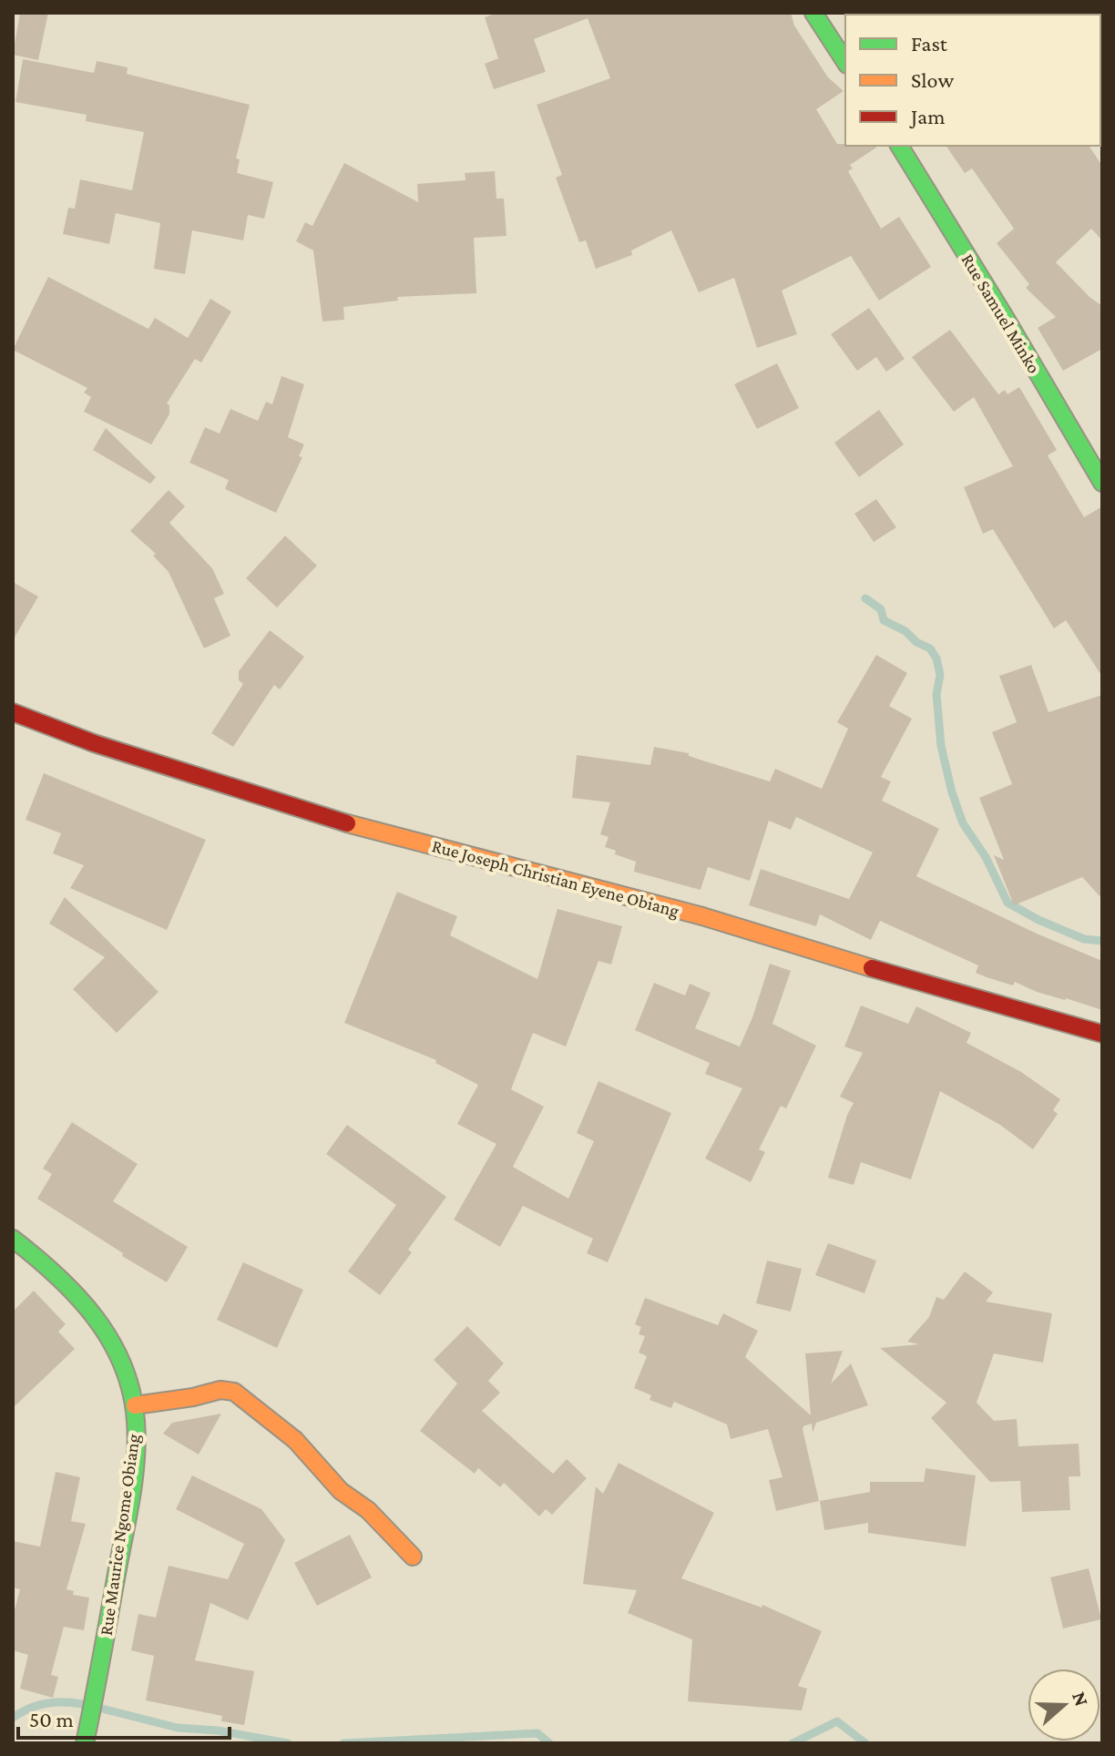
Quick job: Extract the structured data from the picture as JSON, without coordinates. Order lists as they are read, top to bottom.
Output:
{
  "streets": {
    "street": ["Rue Samuel Minko", "Rue Joseph Christian Eyene Obiang", "Rue Maurice Ngome Obiang"]
  },
  "legend": ["Fast", "Slow", "Jam"],
  "scale_bar": "50 m",
  "north": "right"
}
